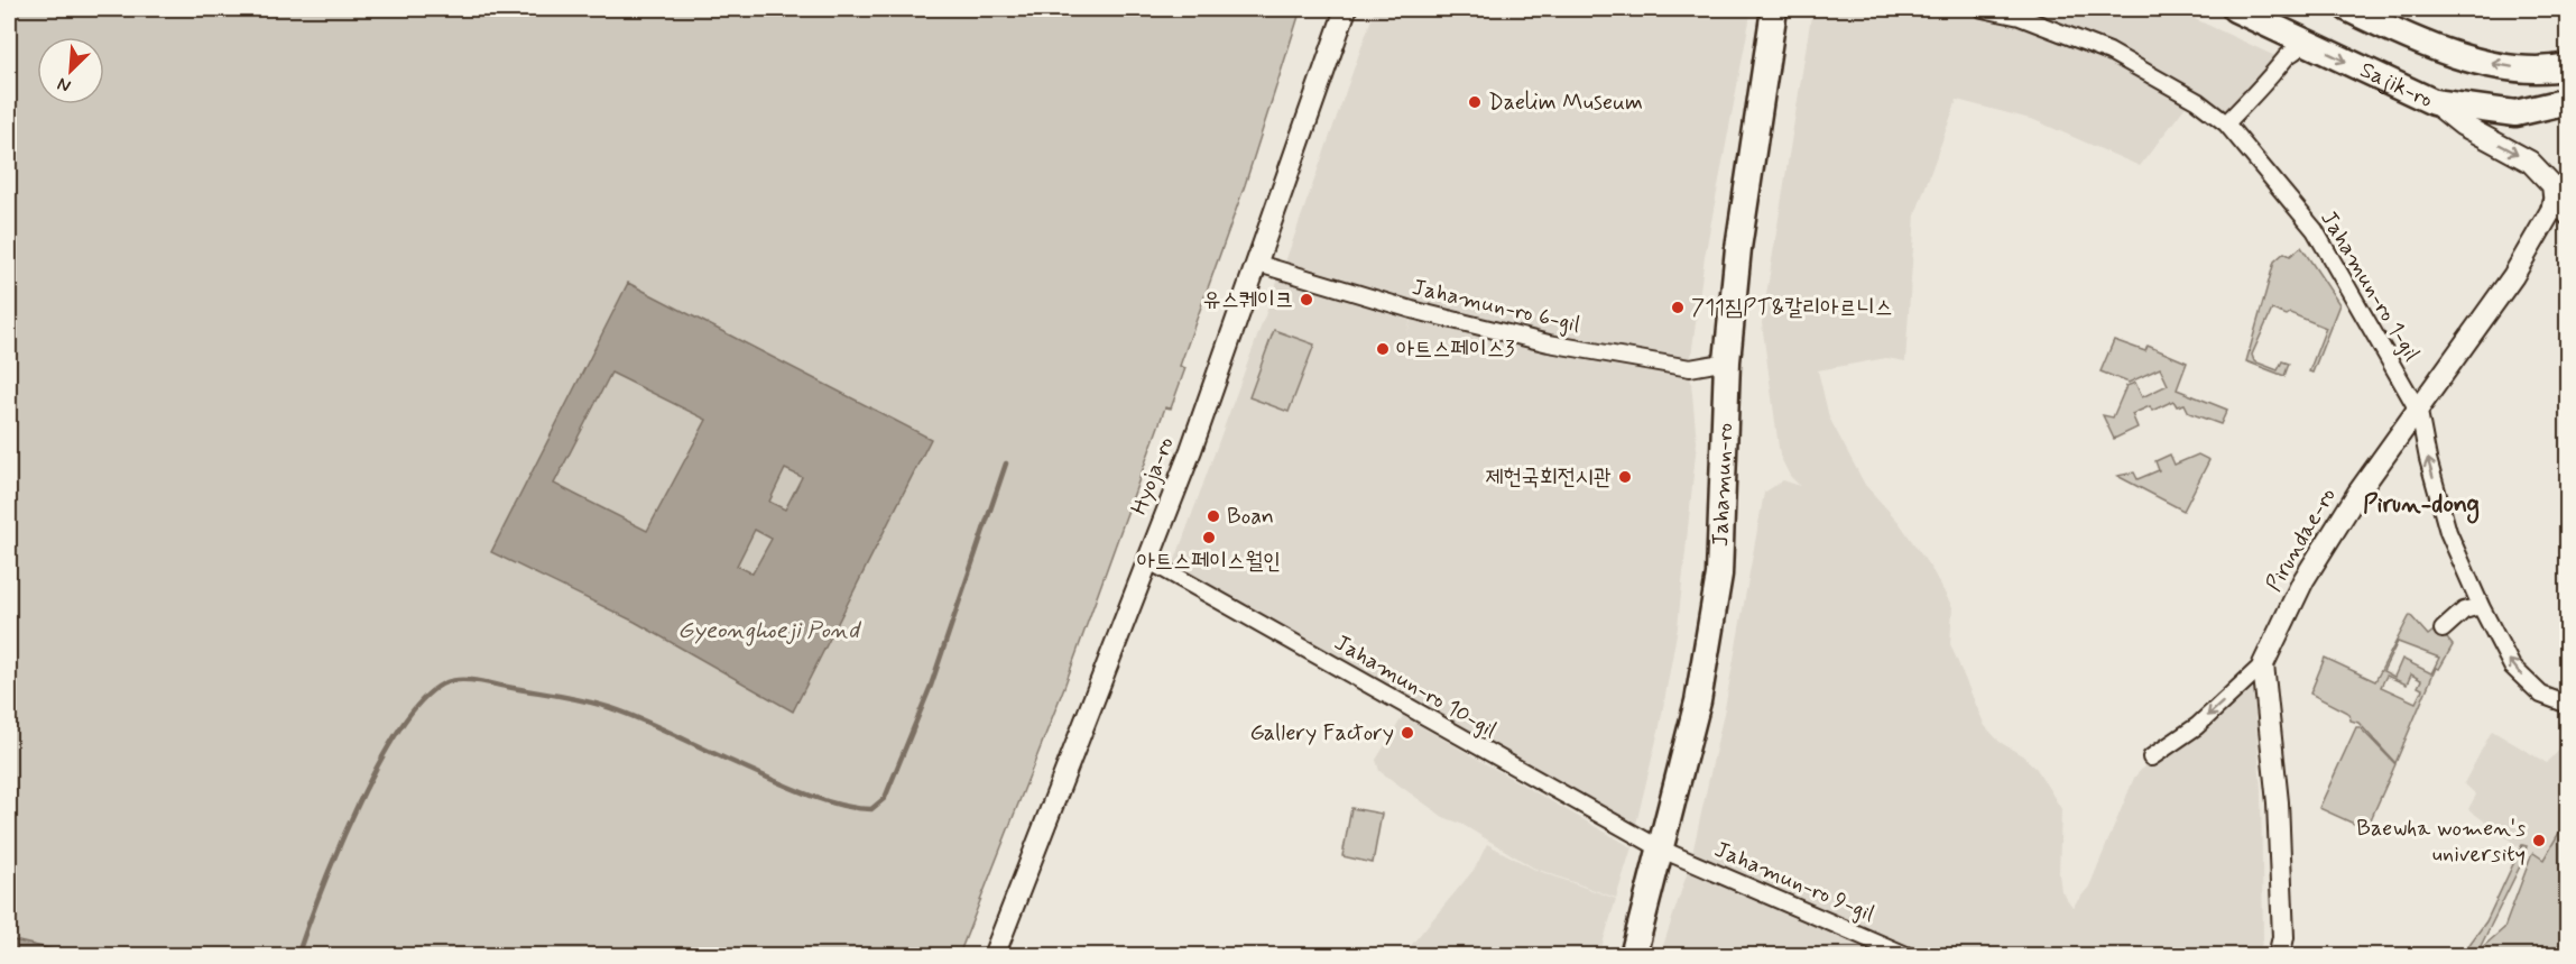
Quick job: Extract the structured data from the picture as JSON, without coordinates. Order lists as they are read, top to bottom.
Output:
{
  "streets": {
    "main road": ["Sajik-ro", "Jahamun-ro"],
    "street": [
      "Jahamun-ro 1-gil",
      "Jahamun-ro 6-gil",
      "Hyoja-ro",
      "Pirundae-ro",
      "Jahamun-ro 10-gil",
      "Jahamun-ro 9-gil"
    ]
  },
  "crossings": [
    ["Jahamun-ro 1-gil", "Pirundae-ro"],
    ["Jahamun-ro 6-gil", "Hyoja-ro"],
    ["Jahamun-ro 6-gil", "Jahamun-ro"],
    ["Hyoja-ro", "Jahamun-ro 10-gil"],
    ["Jahamun-ro", "Jahamun-ro 10-gil"],
    ["Jahamun-ro", "Jahamun-ro 9-gil"],
    ["Jahamun-ro 10-gil", "Jahamun-ro 9-gil"]
  ],
  "districts": ["Pirun-dong"],
  "water": ["Gyeonghoeji Pond"],
  "places": [
    "Daelim Museum",
    "유스퀘이크",
    "711짐PT&칼리아르니스",
    "아트스페이스3",
    "제헌국회전시관",
    "Boan",
    "아트스페이스월인",
    "Gallery Factory",
    "Baewha women's university"
  ],
  "north": "bottom left"
}
